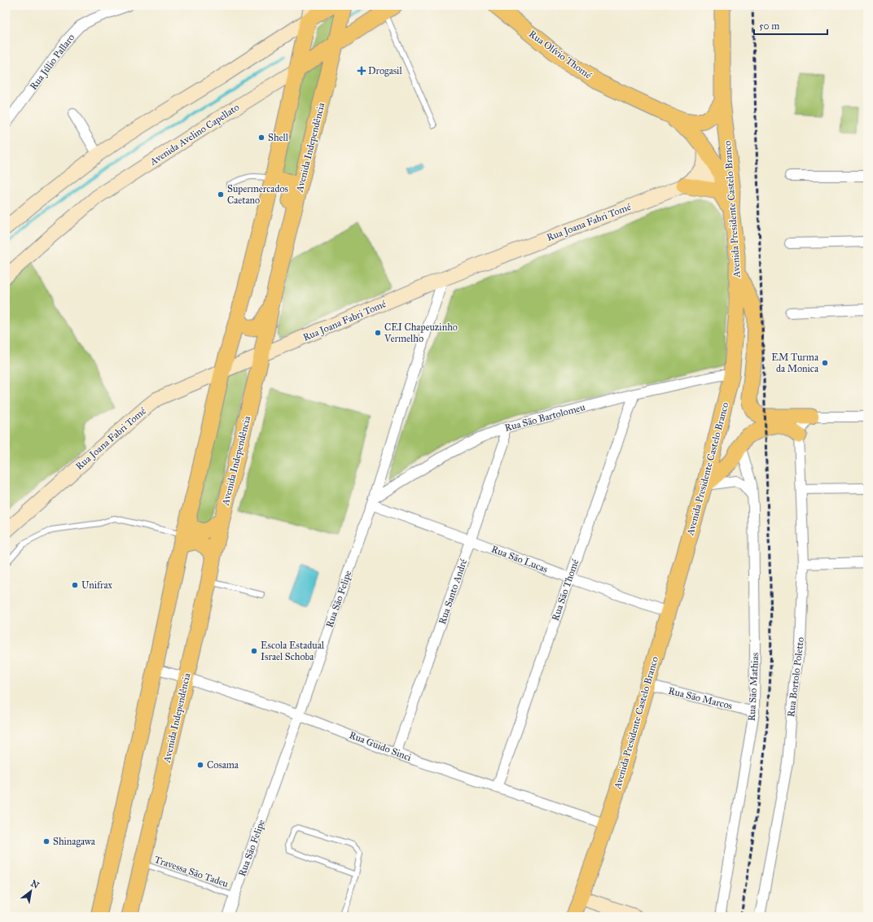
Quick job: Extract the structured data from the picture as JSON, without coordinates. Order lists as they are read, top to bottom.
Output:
{
  "streets": {
    "main road": [
      "Rua Olívio Thomé",
      "Avenida Avelino Capellato",
      "Avenida Independência",
      "Avenida Presidente Castelo Branco"
    ],
    "street": [
      "Rua Júlio Pallaro",
      "Rua Joana Fabri Tomé",
      "Rua São Bartolomeu",
      "Rua São Lucas",
      "Rua São Thomé",
      "Rua Santo André",
      "Rua São Felipe",
      "Rua Bortolo Poletto",
      "Rua São Mathias",
      "Rua São Marcos",
      "Rua Guido Sinci"
    ],
    "lane": ["Travessa São Tadeu"]
  },
  "crossings": [
    ["Avenida Avelino Capellato", "Avenida Independência"],
    ["Avenida Independência", "Rua Joana Fabri Tomé"],
    ["Avenida Independência", "Rua Guido Sinci"],
    ["Avenida Independência", "Travessa São Tadeu"],
    ["Avenida Presidente Castelo Branco", "Rua São Bartolomeu"],
    ["Avenida Presidente Castelo Branco", "Rua São Lucas"],
    ["Avenida Presidente Castelo Branco", "Rua São Marcos"],
    ["Avenida Presidente Castelo Branco", "Rua Guido Sinci"],
    ["Rua Joana Fabri Tomé", "Rua São Felipe"],
    ["Rua São Bartolomeu", "Rua São Lucas"],
    ["Rua São Bartolomeu", "Rua São Thomé"],
    ["Rua São Bartolomeu", "Rua Santo André"],
    ["Rua São Bartolomeu", "Rua São Felipe"],
    ["Rua São Lucas", "Rua São Thomé"],
    ["Rua São Lucas", "Rua Santo André"],
    ["Rua São Lucas", "Rua São Felipe"],
    ["Rua São Thomé", "Rua Guido Sinci"],
    ["Rua Santo André", "Rua Guido Sinci"],
    ["Rua São Felipe", "Rua Guido Sinci"],
    ["Rua São Felipe", "Travessa São Tadeu"],
    ["Rua São Mathias", "Rua São Marcos"]
  ],
  "places": {
    "health": ["Drogasil"],
    "other": [
      "Shell",
      "Supermercados Caetano",
      "CEI Chapeuzinho Vermelho",
      "EM Turma da Monica",
      "Unifrax",
      "Escola Estadual Israel Schoba",
      "Cosama",
      "Shinagawa"
    ]
  },
  "scale_bar": "50 m",
  "north": "top right"
}
